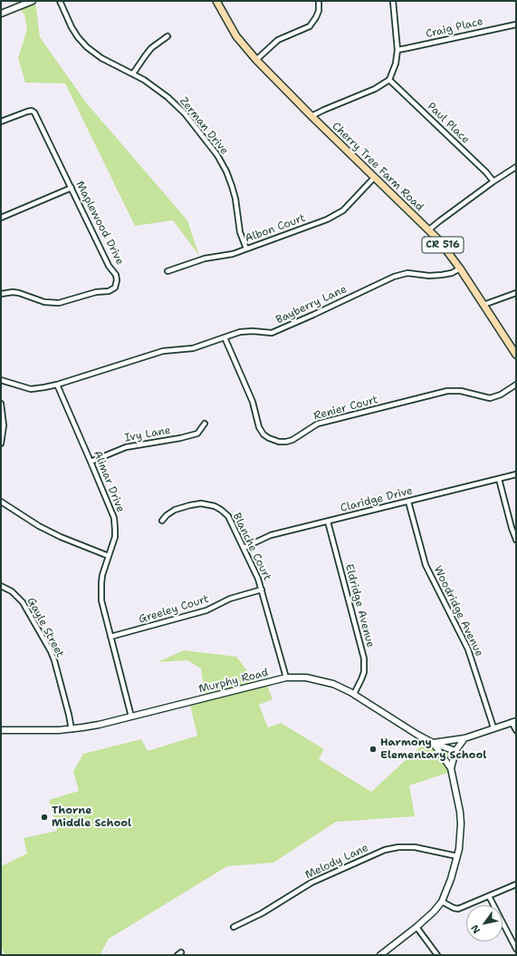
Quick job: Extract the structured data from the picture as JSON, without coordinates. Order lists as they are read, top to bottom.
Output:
{
  "streets": {
    "main road": ["Cherry Tree Farm Road", "CR 516"],
    "street": [
      "Craig Place",
      "Paul Place",
      "Zerman Drive",
      "Maplewood Drive",
      "Albon Court",
      "Bayberry Lane",
      "Renier Court",
      "Ivy Lane",
      "Alimar Drive",
      "Claridge Drive",
      "Blanche Court",
      "Eldridge Avenue",
      "Greeley Court",
      "Woodridge Avenue",
      "Gayle Street",
      "Murphy Road",
      "Melody Lane"
    ]
  },
  "crossings": [
    ["Zerman Drive", "Albon Court"],
    ["Cherry Tree Farm Road", "Albon Court"],
    ["Cherry Tree Farm Road", "Bayberry Lane"],
    ["Bayberry Lane", "Renier Court"],
    ["Bayberry Lane", "Alimar Drive"],
    ["Ivy Lane", "Alimar Drive"],
    ["Alimar Drive", "Greeley Court"],
    ["Alimar Drive", "Murphy Road"],
    ["Claridge Drive", "Blanche Court"],
    ["Claridge Drive", "Eldridge Avenue"],
    ["Claridge Drive", "Woodridge Avenue"],
    ["Blanche Court", "Greeley Court"],
    ["Blanche Court", "Murphy Road"],
    ["Eldridge Avenue", "Murphy Road"],
    ["Gayle Street", "Murphy Road"]
  ],
  "places": ["Harmony Elementary School", "Thorne Middle School"],
  "north": "bottom left"
}
